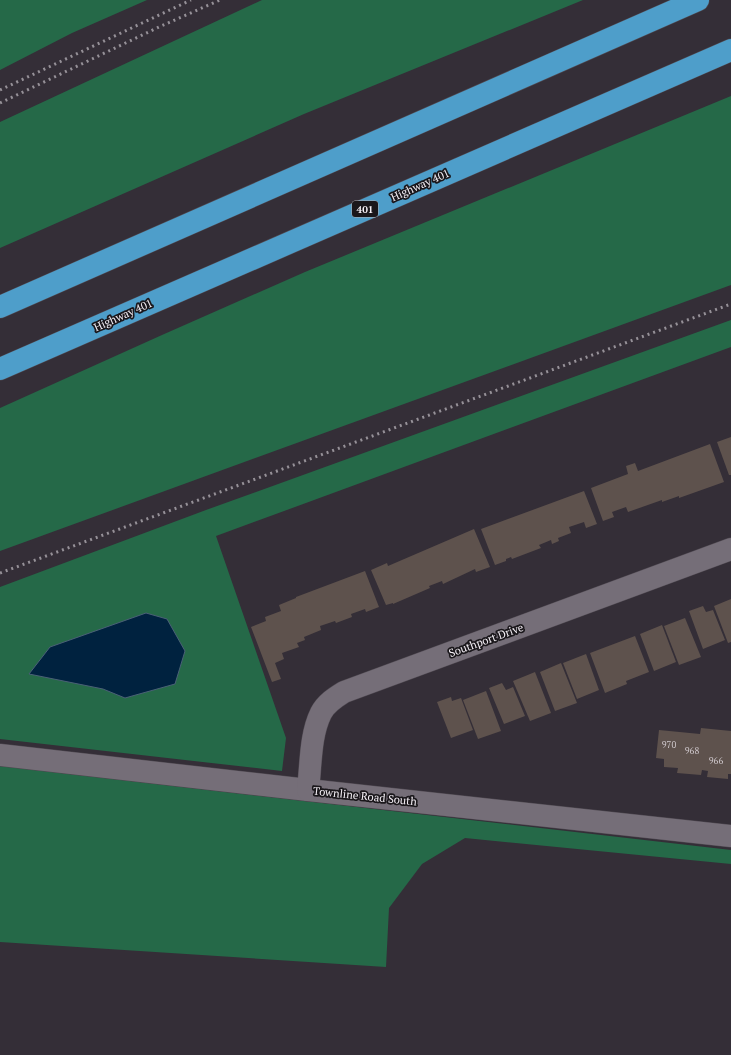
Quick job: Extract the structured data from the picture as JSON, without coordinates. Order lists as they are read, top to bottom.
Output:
{
  "streets": {
    "highway": ["Highway 401", "401"],
    "street": ["Southport Drive", "Townline Road South"]
  },
  "crossings": [
    ["Southport Drive", "Townline Road South"]
  ],
  "house_numbers": ["970", "968", "966"]
}
